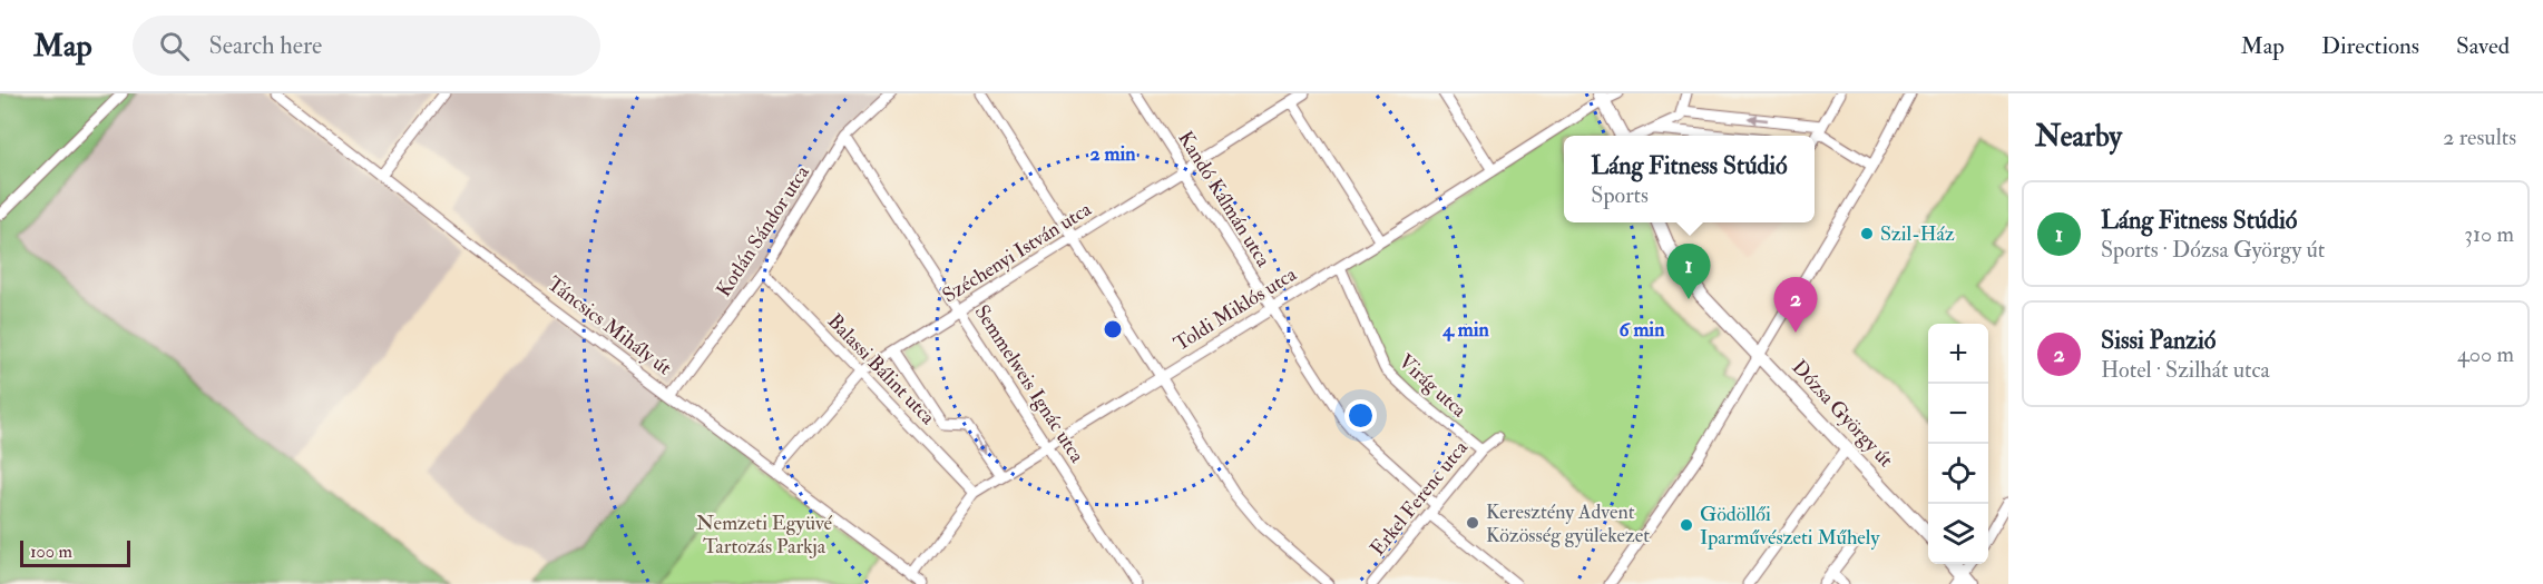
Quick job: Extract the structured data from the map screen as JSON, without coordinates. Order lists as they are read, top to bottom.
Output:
{
  "streets": {
    "main road": ["Dózsa György út"],
    "street": [
      "Kandó Kálmán utca",
      "Kotlán Sándor utca",
      "Széchenyi István utca",
      "Toldi Miklós utca",
      "Táncsics Mihály út",
      "Balassi Bálint utca",
      "Semmelweis Ignác utca",
      "Virág utca",
      "Erkel Ferenc utca"
    ]
  },
  "crossings": [
    ["Kandó Kálmán utca", "Széchenyi István utca"],
    ["Kandó Kálmán utca", "Toldi Miklós utca"],
    ["Kandó Kálmán utca", "Erkel Ferenc utca"],
    ["Kotlán Sándor utca", "Táncsics Mihály út"],
    ["Kotlán Sándor utca", "Balassi Bálint utca"],
    ["Kotlán Sándor utca", "Semmelweis Ignác utca"],
    ["Széchenyi István utca", "Táncsics Mihály út"],
    ["Széchenyi István utca", "Balassi Bálint utca"],
    ["Széchenyi István utca", "Semmelweis Ignác utca"],
    ["Toldi Miklós utca", "Táncsics Mihály út"],
    ["Toldi Miklós utca", "Balassi Bálint utca"],
    ["Toldi Miklós utca", "Semmelweis Ignác utca"],
    ["Toldi Miklós utca", "Virág utca"],
    ["Virág utca", "Erkel Ferenc utca"]
  ],
  "parks": ["Nemzeti Együvé Tartozás Parkja"],
  "places": ["Szil-Ház", "Keresztény Advent Közösség gyülekezet", "Gödöllői Iparművészeti Műhely"],
  "scale_bar": "100 m",
  "page": {
    "header": "Map",
    "search": "Search here",
    "nav": ["Map", "Directions", "Saved"],
    "heading": ["Nearby", "2 results"],
    "popup": ["Láng Fitness Stúdió", "Sports"],
    "list": [
      {
        "mark": "1",
        "name": "Láng Fitness Stúdió",
        "note": "Sports · Dózsa György út",
        "value": "310 m"
      },
      {
        "mark": "2",
        "name": "Sissi Panzió",
        "note": "Hotel · Szilhát utca",
        "value": "400 m"
      }
    ],
    "pins": ["1", "2"],
    "map_buttons": ["+", "−"],
    "scale": "100 m"
  },
  "rings": ["2 min", "4 min", "6 min"]
}
